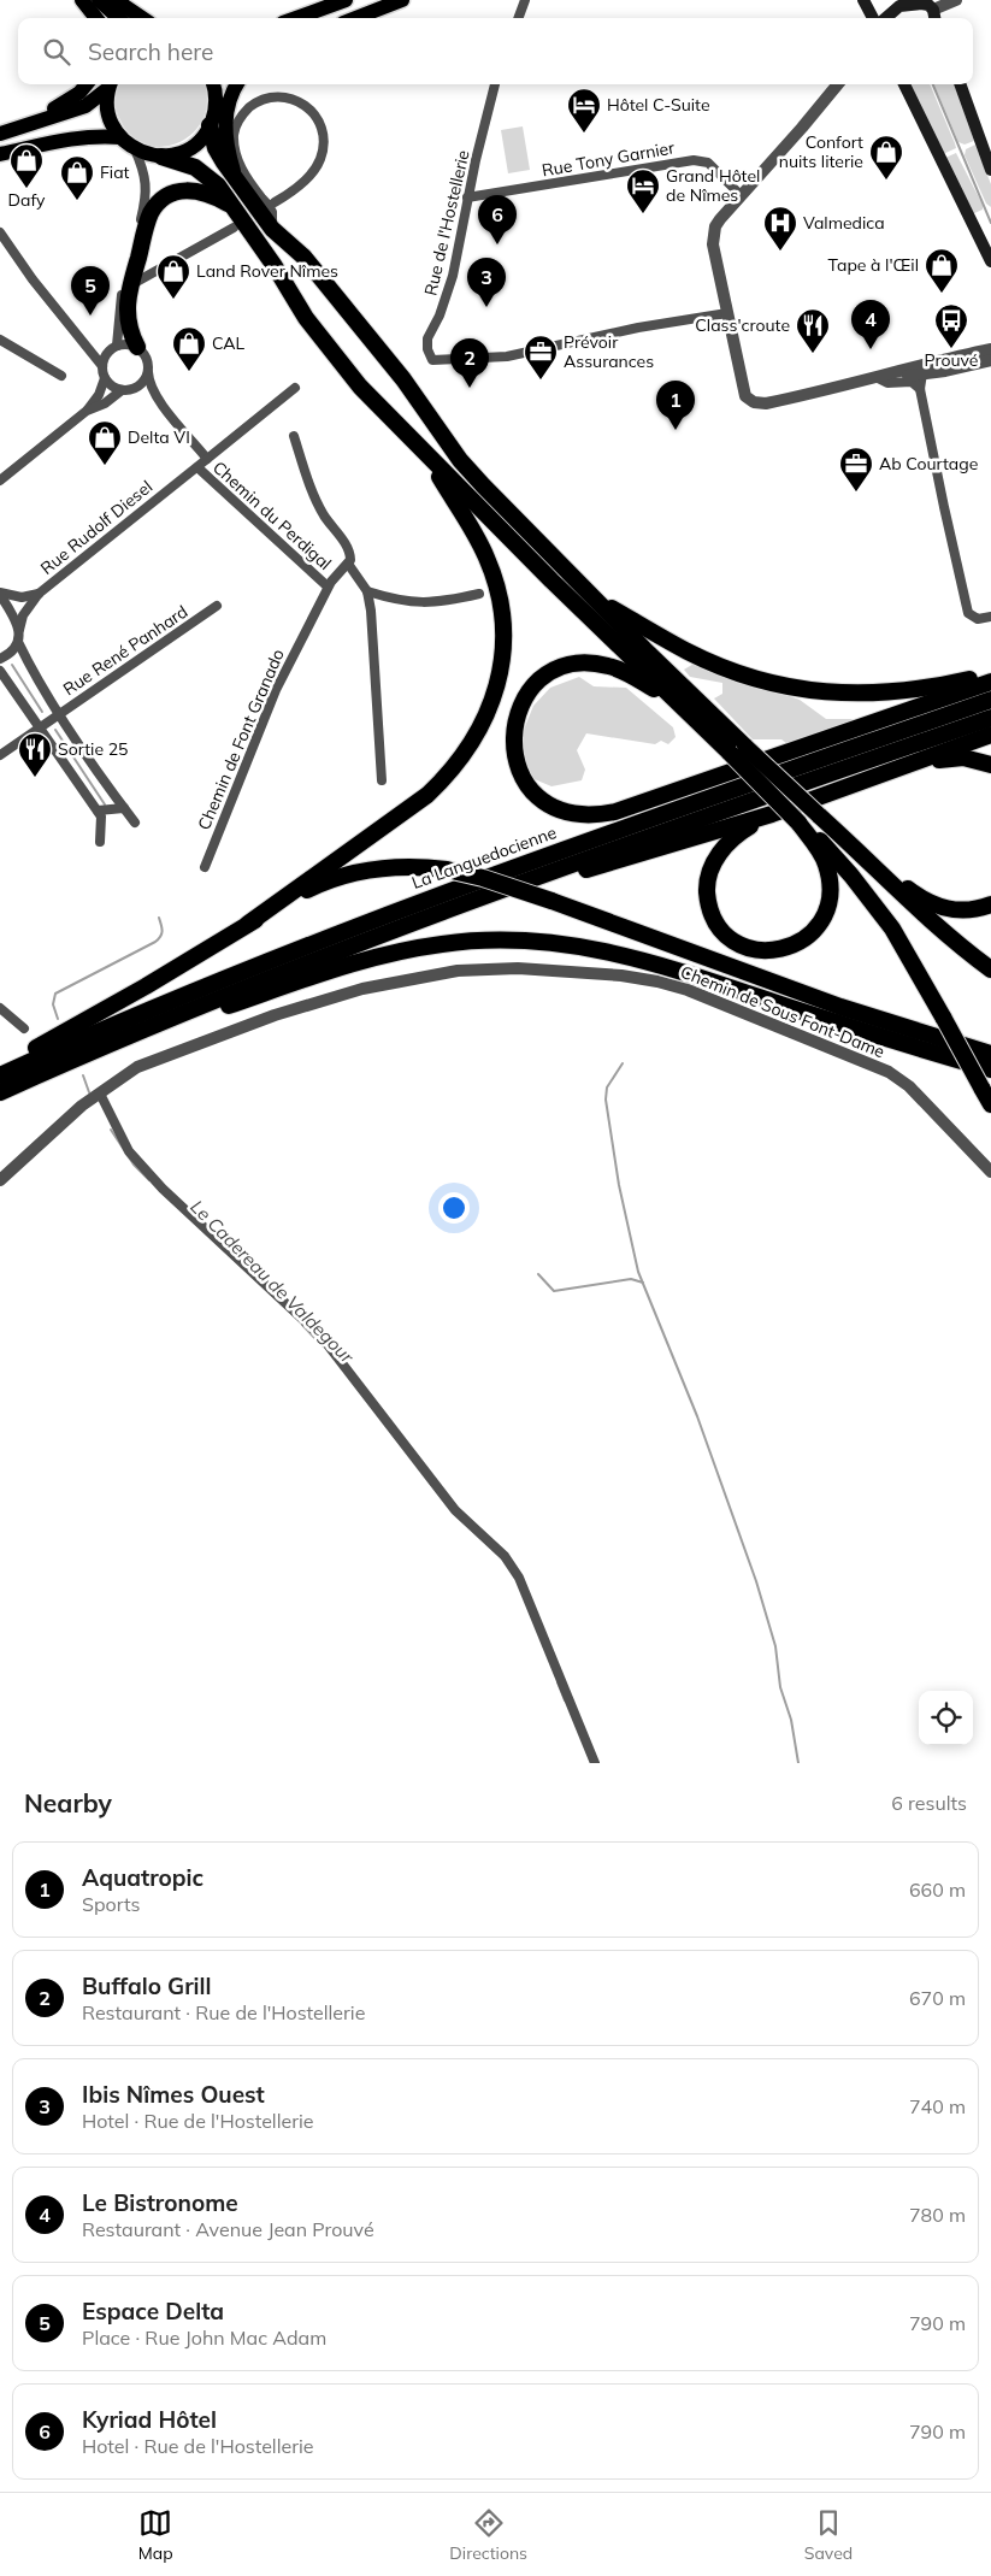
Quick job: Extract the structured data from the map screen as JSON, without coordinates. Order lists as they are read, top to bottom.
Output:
{
  "streets": {
    "highway": ["La Languedocienne"],
    "street": [
      "Rue Tony Garnier",
      "Rue de l'Hostellerie",
      "Chemin du Perdigal",
      "Rue Rudolf Diesel",
      "Rue René Panhard",
      "Chemin de Font Granado",
      "Chemin de Sous Font-Dame"
    ]
  },
  "crossings": [
    ["Rue Tony Garnier", "Rue de l'Hostellerie"],
    ["Chemin du Perdigal", "Rue Rudolf Diesel"],
    ["Chemin du Perdigal", "Chemin de Font Granado"]
  ],
  "water": ["Le Cadereau de Valdegour"],
  "places": {
    "hotel": ["Hôtel C-Suite", "Grand Hôtel de Nîmes"],
    "shop": [
      "Confort nuits literie",
      "Dafy",
      "Fiat",
      "Tape à l'Œil",
      "Land Rover Nîmes",
      "CAL",
      "Delta VI"
    ],
    "hospital": ["Valmedica"],
    "bus stop": ["Prouvé"],
    "restaurant": ["Class'croute", "Sortie 25"],
    "office": ["Prévoir Assurances", "Ab Courtage"]
  },
  "page": {
    "search": "Search here",
    "pins": [
      "6",
      "3",
      "5",
      "4",
      "2",
      "1"
    ],
    "heading": ["Nearby", "6 results"],
    "list": [
      {
        "mark": "1",
        "name": "Aquatropic",
        "note": "Sports",
        "value": "660 m"
      },
      {
        "mark": "2",
        "name": "Buffalo Grill",
        "note": "Restaurant · Rue de l'Hostellerie",
        "value": "670 m"
      },
      {
        "mark": "3",
        "name": "Ibis Nîmes Ouest",
        "note": "Hotel · Rue de l'Hostellerie",
        "value": "740 m"
      },
      {
        "mark": "4",
        "name": "Le Bistronome",
        "note": "Restaurant · Avenue Jean Prouvé",
        "value": "780 m"
      },
      {
        "mark": "5",
        "name": "Espace Delta",
        "note": "Place · Rue John Mac Adam",
        "value": "790 m"
      },
      {
        "mark": "6",
        "name": "Kyriad Hôtel",
        "note": "Hotel · Rue de l'Hostellerie",
        "value": "790 m"
      }
    ],
    "nav": ["Map", "Directions", "Saved"]
  }
}
